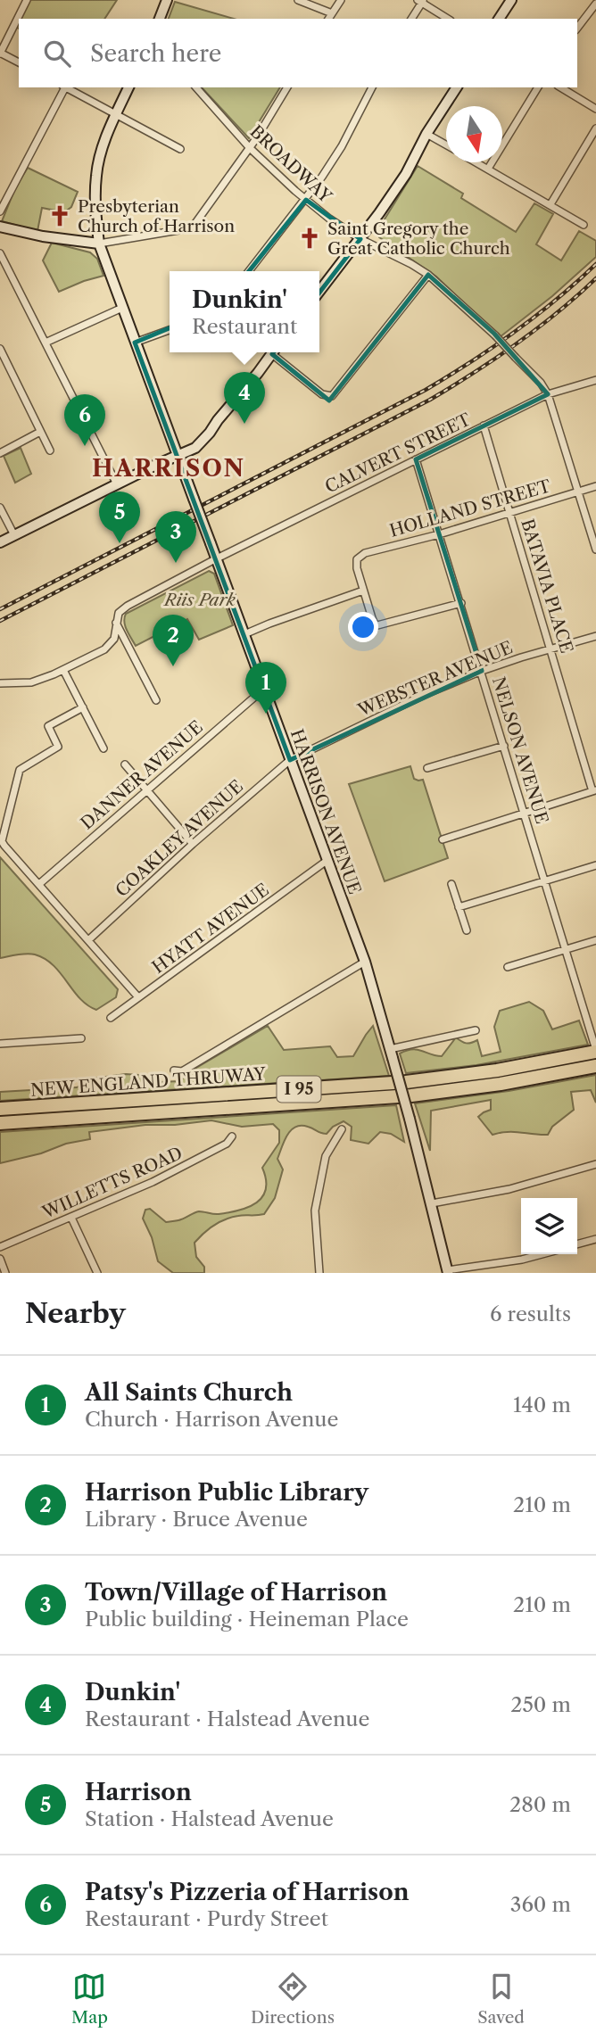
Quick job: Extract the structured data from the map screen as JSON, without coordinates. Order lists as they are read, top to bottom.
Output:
{
  "streets": {
    "highway": ["NEW ENGLAND THRUWAY", "I 95"],
    "main road": ["HARRISON AVENUE"],
    "street": [
      "BROADWAY",
      "CALVERT STREET",
      "HOLLAND STREET",
      "BATAVIA PLACE",
      "WEBSTER AVENUE",
      "NELSON AVENUE",
      "DANNER AVENUE",
      "COAKLEY AVENUE",
      "HYATT AVENUE",
      "WILLETTS ROAD"
    ]
  },
  "crossings": [
    ["BROADWAY", "CALVERT STREET"],
    ["CALVERT STREET", "BATAVIA PLACE"],
    ["CALVERT STREET", "NELSON AVENUE"],
    ["CALVERT STREET", "HARRISON AVENUE"],
    ["HOLLAND STREET", "BATAVIA PLACE"],
    ["HOLLAND STREET", "NELSON AVENUE"],
    ["BATAVIA PLACE", "WEBSTER AVENUE"],
    ["WEBSTER AVENUE", "NELSON AVENUE"],
    ["WEBSTER AVENUE", "HARRISON AVENUE"],
    ["WEBSTER AVENUE", "COAKLEY AVENUE"],
    ["NELSON AVENUE", "NEW ENGLAND THRUWAY"],
    ["DANNER AVENUE", "HARRISON AVENUE"],
    ["HARRISON AVENUE", "COAKLEY AVENUE"],
    ["HARRISON AVENUE", "HYATT AVENUE"]
  ],
  "districts": ["HARRISON"],
  "parks": ["Riis Park"],
  "places": {
    "church": ["Presbyterian Church of Harrison", "Saint Gregory the Great Catholic Church"]
  },
  "north": "bottom",
  "page": {
    "search": "Search here",
    "popup": ["Dunkin'", "Restaurant"],
    "pins": [
      "4",
      "6",
      "5",
      "3",
      "2",
      "1"
    ],
    "heading": ["Nearby", "6 results"],
    "list": [
      {
        "mark": "1",
        "name": "All Saints Church",
        "note": "Church · Harrison Avenue",
        "value": "140 m"
      },
      {
        "mark": "2",
        "name": "Harrison Public Library",
        "note": "Library · Bruce Avenue",
        "value": "210 m"
      },
      {
        "mark": "3",
        "name": "Town/Village of Harrison",
        "note": "Public building · Heineman Place",
        "value": "210 m"
      },
      {
        "mark": "4",
        "name": "Dunkin'",
        "note": "Restaurant · Halstead Avenue",
        "value": "250 m"
      },
      {
        "mark": "5",
        "name": "Harrison",
        "note": "Station · Halstead Avenue",
        "value": "280 m"
      },
      {
        "mark": "6",
        "name": "Patsy's Pizzeria of Harrison",
        "note": "Restaurant · Purdy Street",
        "value": "360 m"
      }
    ],
    "nav": ["Map", "Directions", "Saved"]
  }
}
